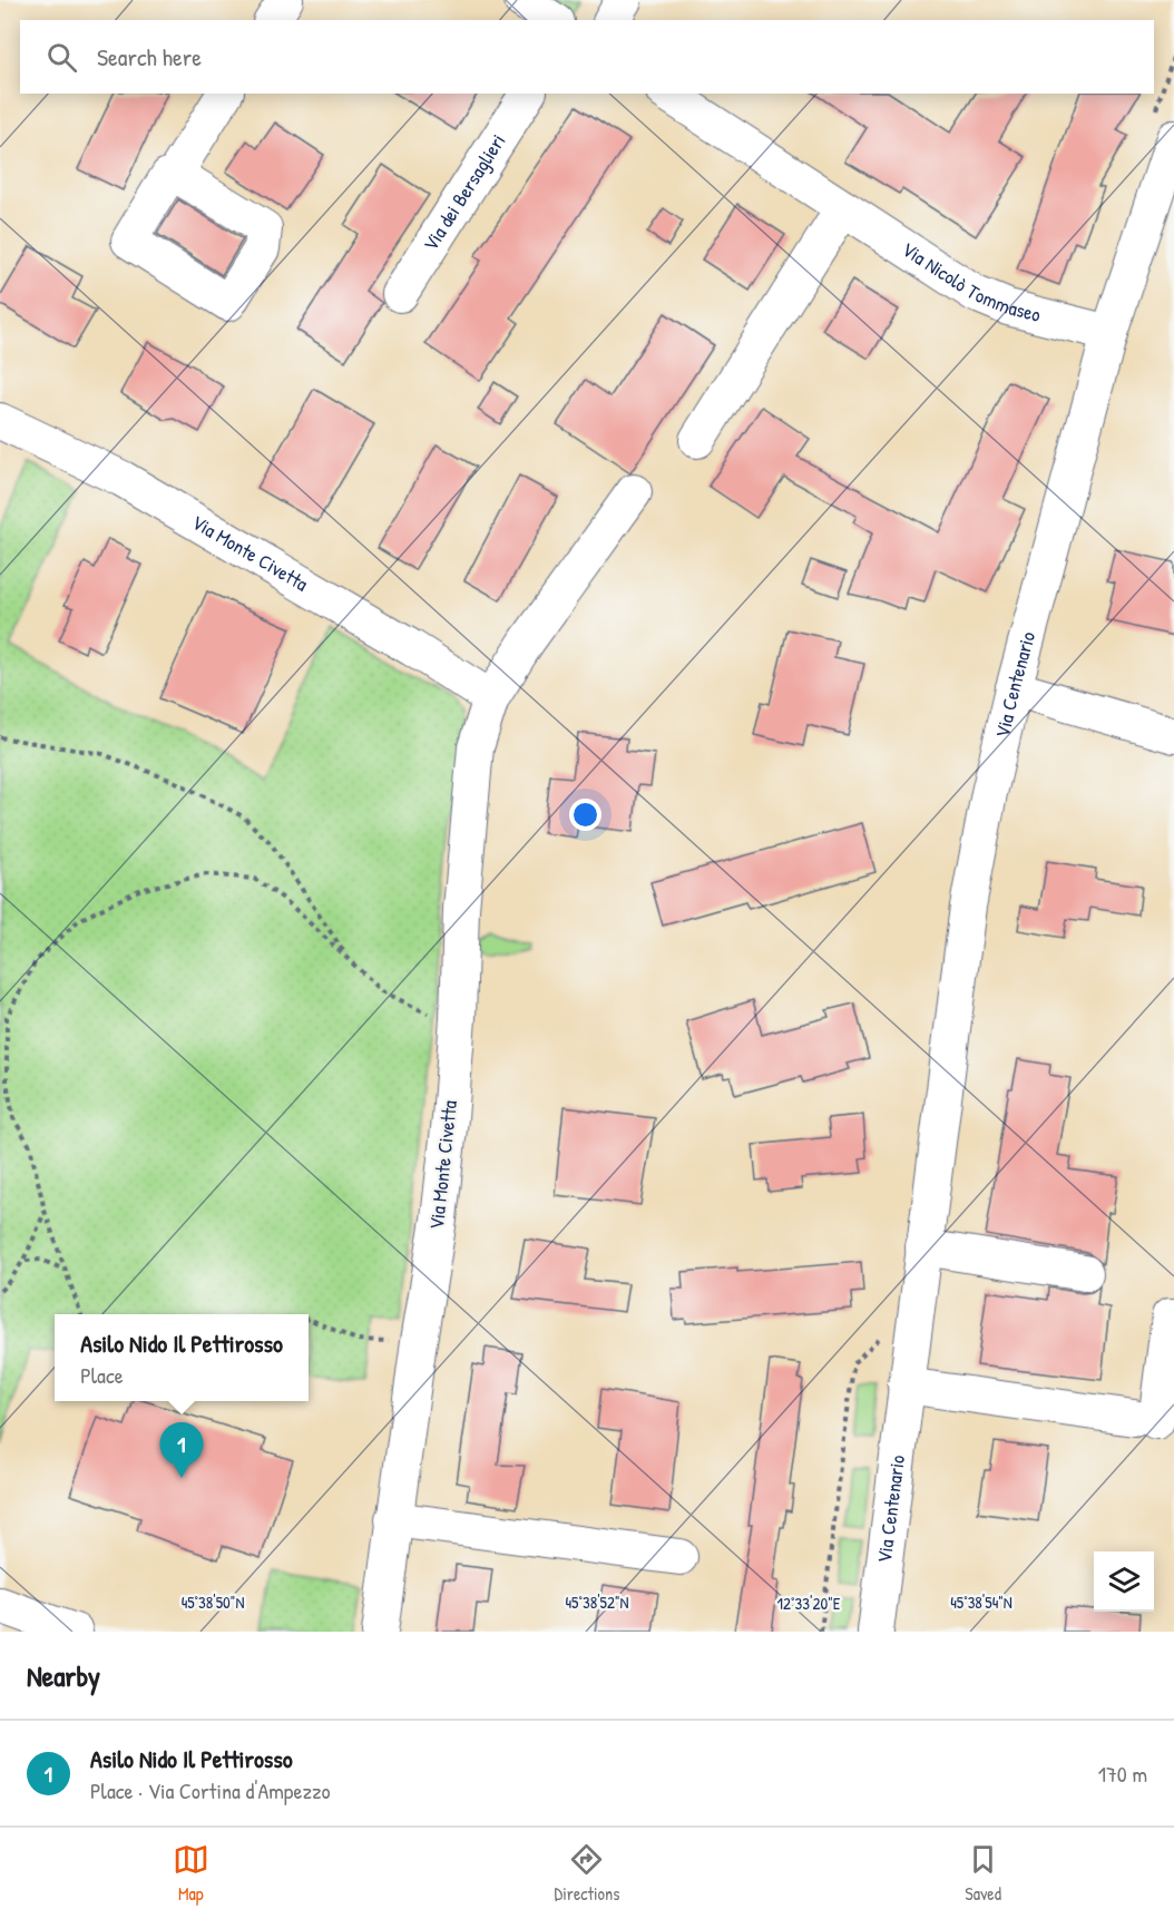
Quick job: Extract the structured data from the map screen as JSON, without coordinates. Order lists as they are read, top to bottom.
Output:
{
  "streets": {
    "street": [
      "Via dei Bersaglieri",
      "Via Nicolò Tommaseo",
      "Via Monte Civetta",
      "Via Centenario"
    ]
  },
  "crossings": [
    ["Via Nicolò Tommaseo", "Via Centenario"]
  ],
  "page": {
    "search": "Search here",
    "popup": ["Asilo Nido Il Pettirosso", "Place"],
    "pins": "1",
    "heading": "Nearby",
    "list": [
      {
        "mark": "1",
        "name": "Asilo Nido Il Pettirosso",
        "note": "Place · Via Cortina d'Ampezzo",
        "value": "170 m"
      }
    ],
    "nav": ["Map", "Directions", "Saved"]
  },
  "coordinates": [
    "45°38'50\"N",
    "45°38'52\"N",
    "45°38'54\"N",
    "12°33'20\"E"
  ]
}
